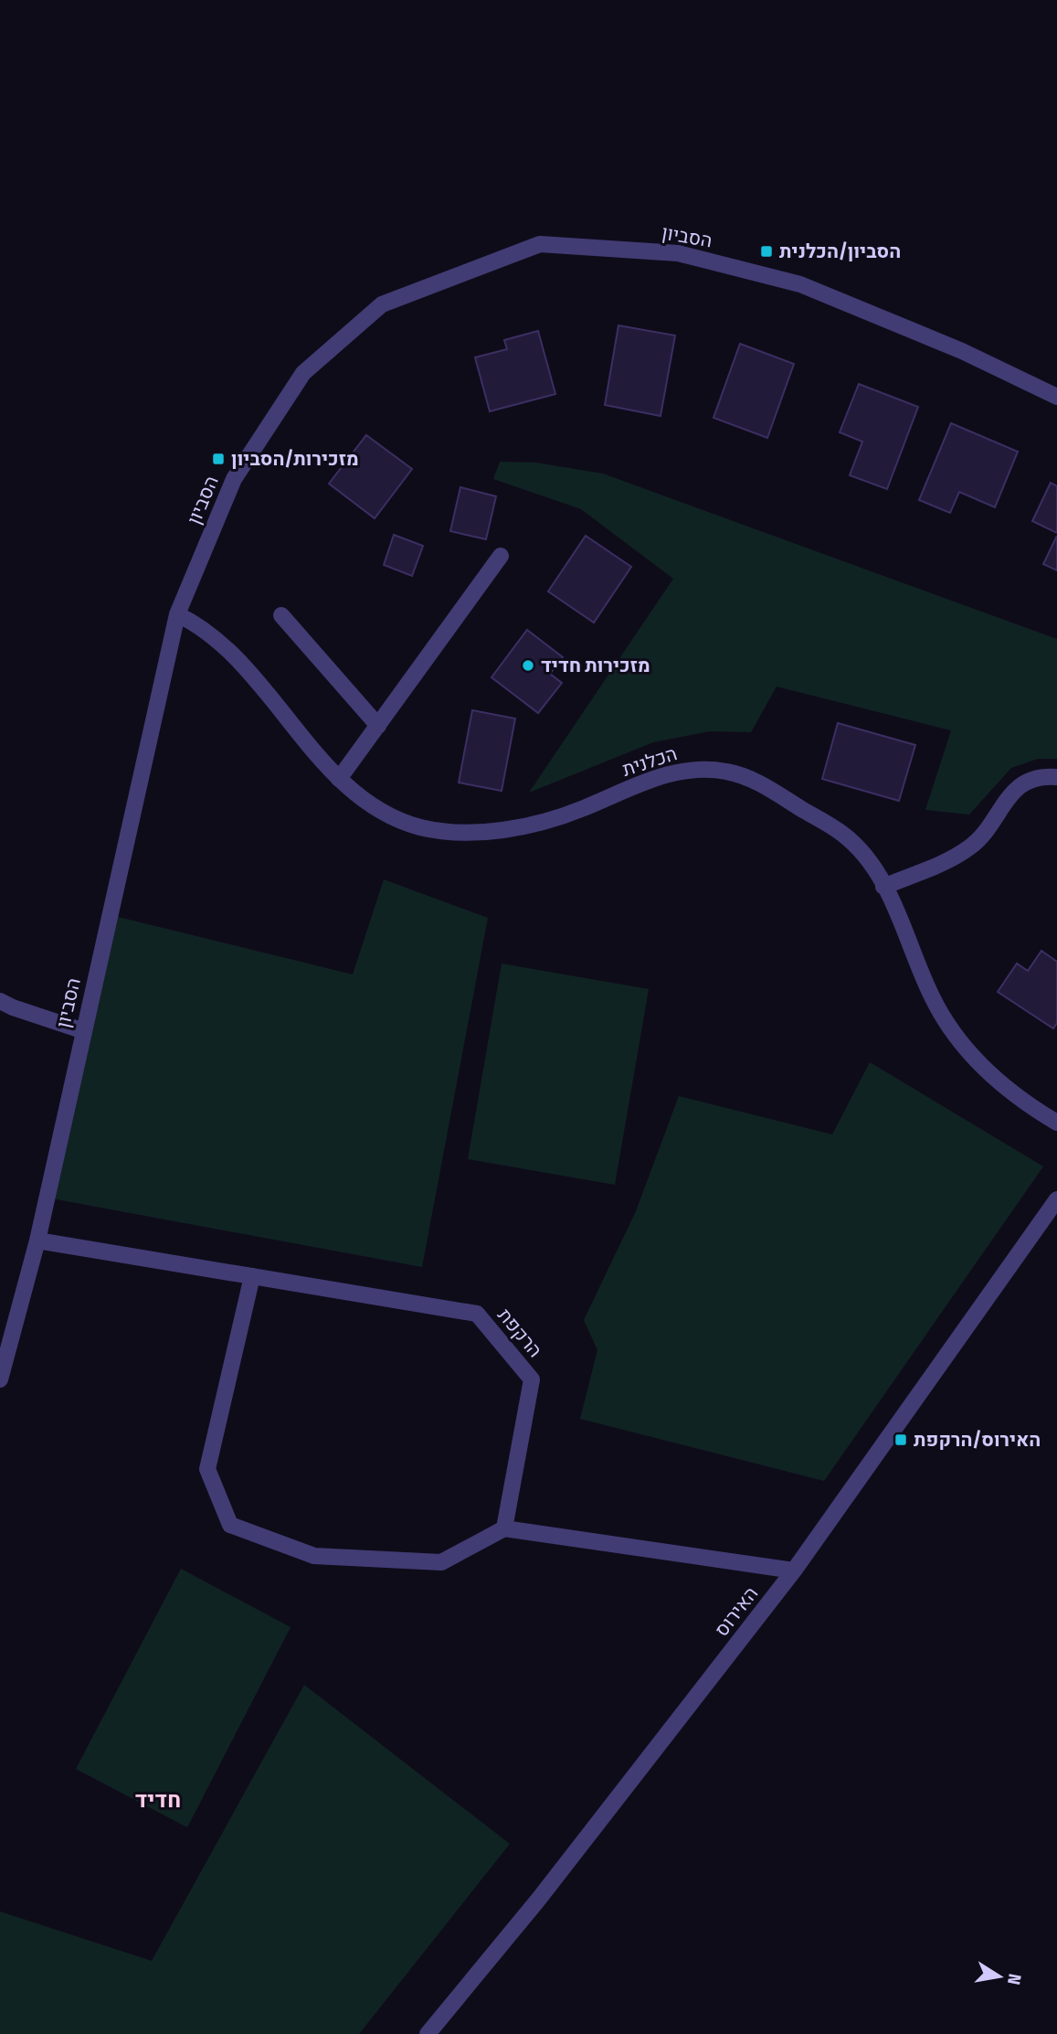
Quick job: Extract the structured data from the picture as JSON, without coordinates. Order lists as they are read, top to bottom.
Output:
{
  "streets": {
    "street": [
      "הסביון",
      "הכלנית",
      "הרקפת",
      "האירוס"
    ]
  },
  "crossings": [
    ["הסביון", "הכלנית"],
    ["הסביון", "הרקפת"]
  ],
  "districts": ["חדיד"],
  "places": {
    "transit": ["הסביון/הכלנית", "מזכירות/הסביון", "האירוס/הרקפת"],
    "other": ["מזכירות חדיד"]
  },
  "north": "right"
}
